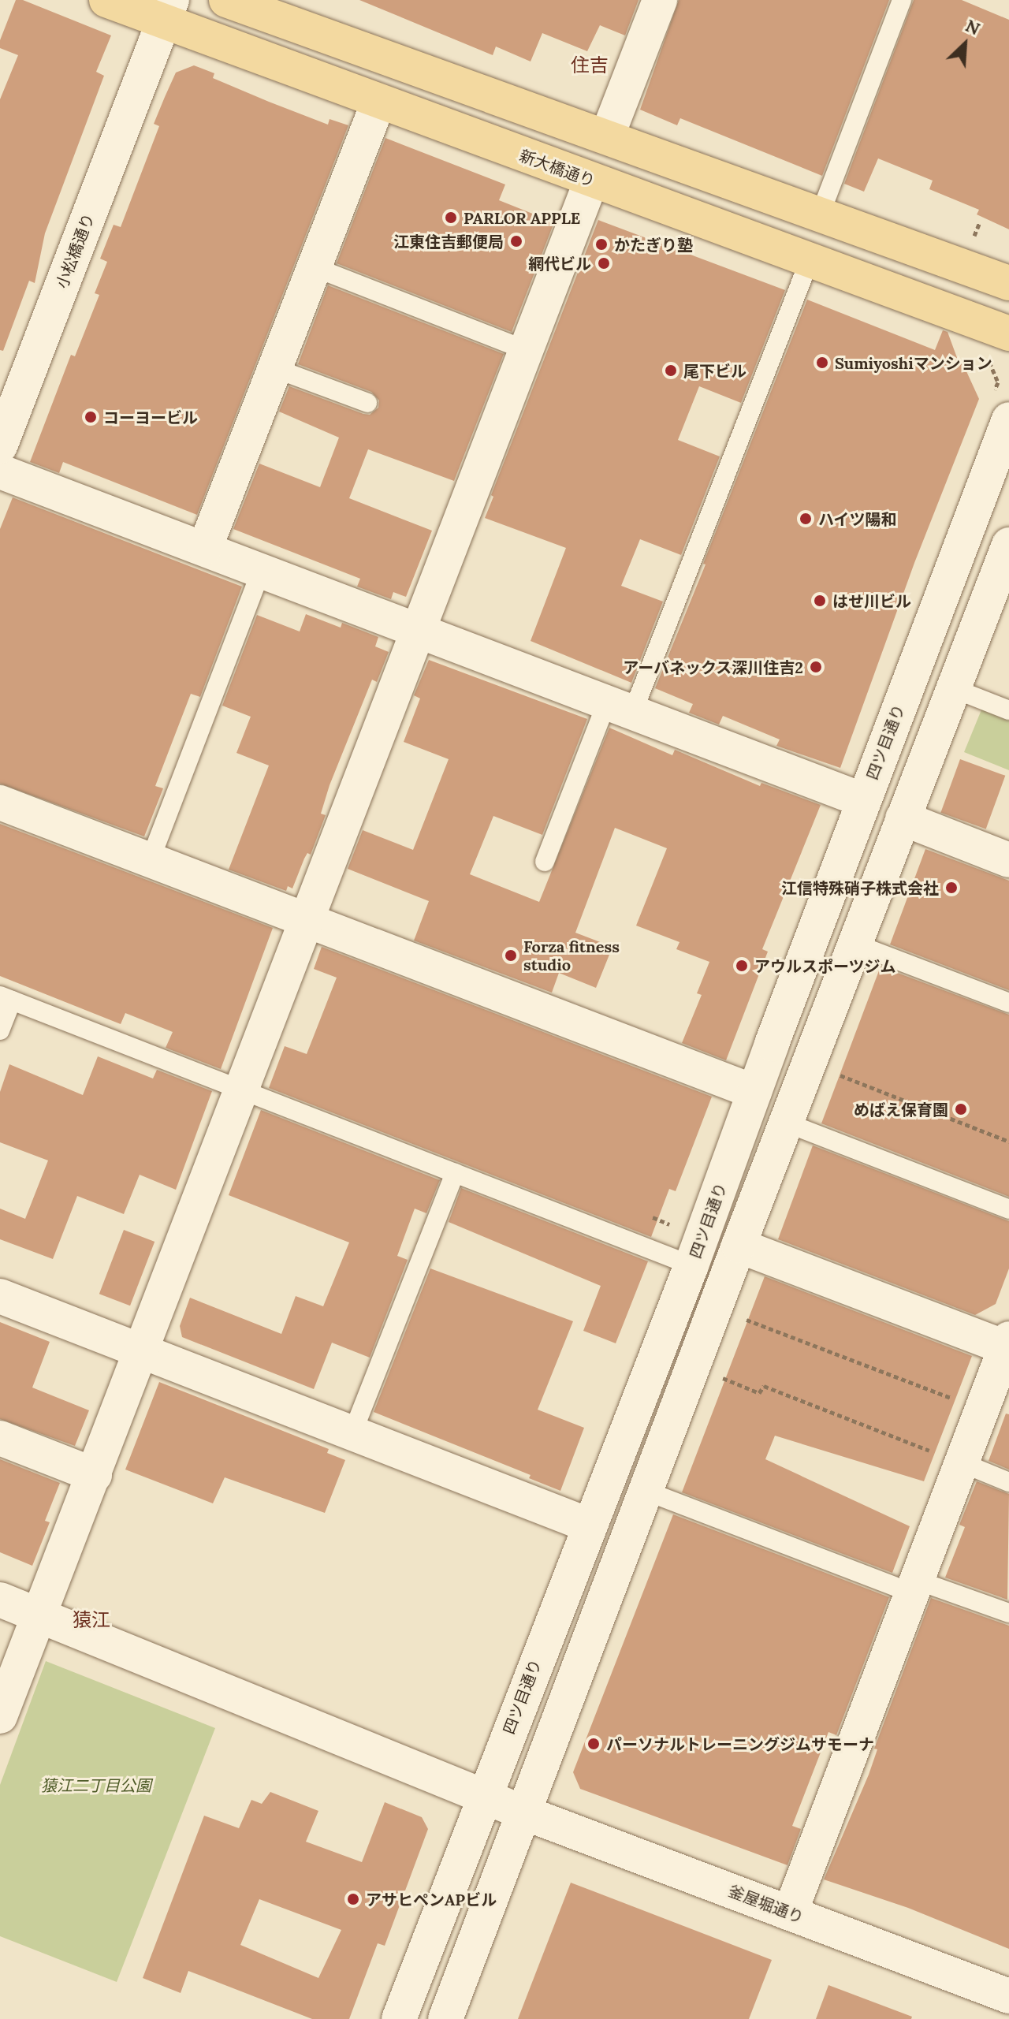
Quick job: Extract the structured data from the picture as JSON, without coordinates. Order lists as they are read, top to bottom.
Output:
{
  "streets": {
    "main road": ["新大橋通り"],
    "street": ["小松橋通り", "四ツ目通り", "釜屋堀通り"]
  },
  "crossings": [
    ["新大橋通り", "小松橋通り"],
    ["四ツ目通り", "釜屋堀通り"]
  ],
  "districts": ["住吉", "猿江"],
  "parks": ["猿江二丁目公園"],
  "places": [
    "PARLOR APPLE",
    "江東住吉郵便局",
    "かたぎり塾",
    "網代ビル",
    "Sumiyoshiマンション",
    "尾下ビル",
    "コーヨービル",
    "ハイツ陽和",
    "はせ川ビル",
    "アーバネックス深川住吉2",
    "江信特殊硝子株式会社",
    "Forza fitness studio",
    "アウルスポーツジム",
    "めばえ保育園",
    "パーソナルトレーニングジムサモーナ",
    "アサヒペンAPビル"
  ],
  "north": "top right"
}
